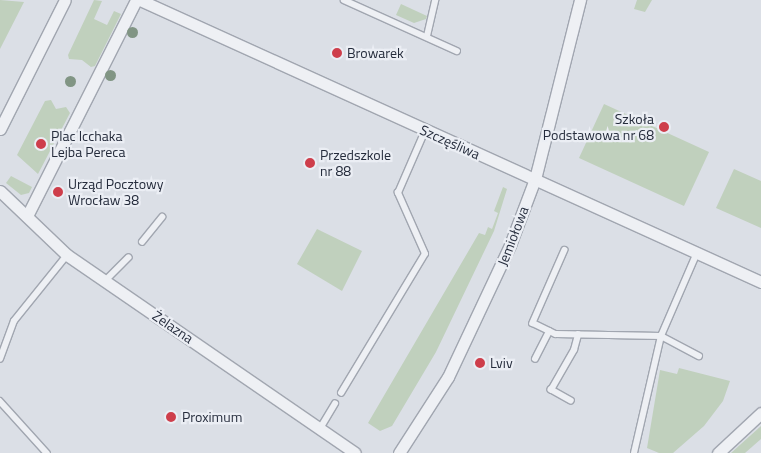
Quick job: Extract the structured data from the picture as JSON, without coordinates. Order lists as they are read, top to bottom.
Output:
{
  "streets": {
    "street": ["Szczęśliwa", "Jemiołowa", "Żelazna"]
  },
  "crossings": [
    ["Szczęśliwa", "Jemiołowa"]
  ],
  "places": [
    "Browarek",
    "Szkoła Podstawowa nr 68",
    "Plac Icchaka Lejba Pereca",
    "Przedszkole nr 88",
    "Urząd Pocztowy Wrocław 38",
    "Lviv",
    "Proximum"
  ]
}
